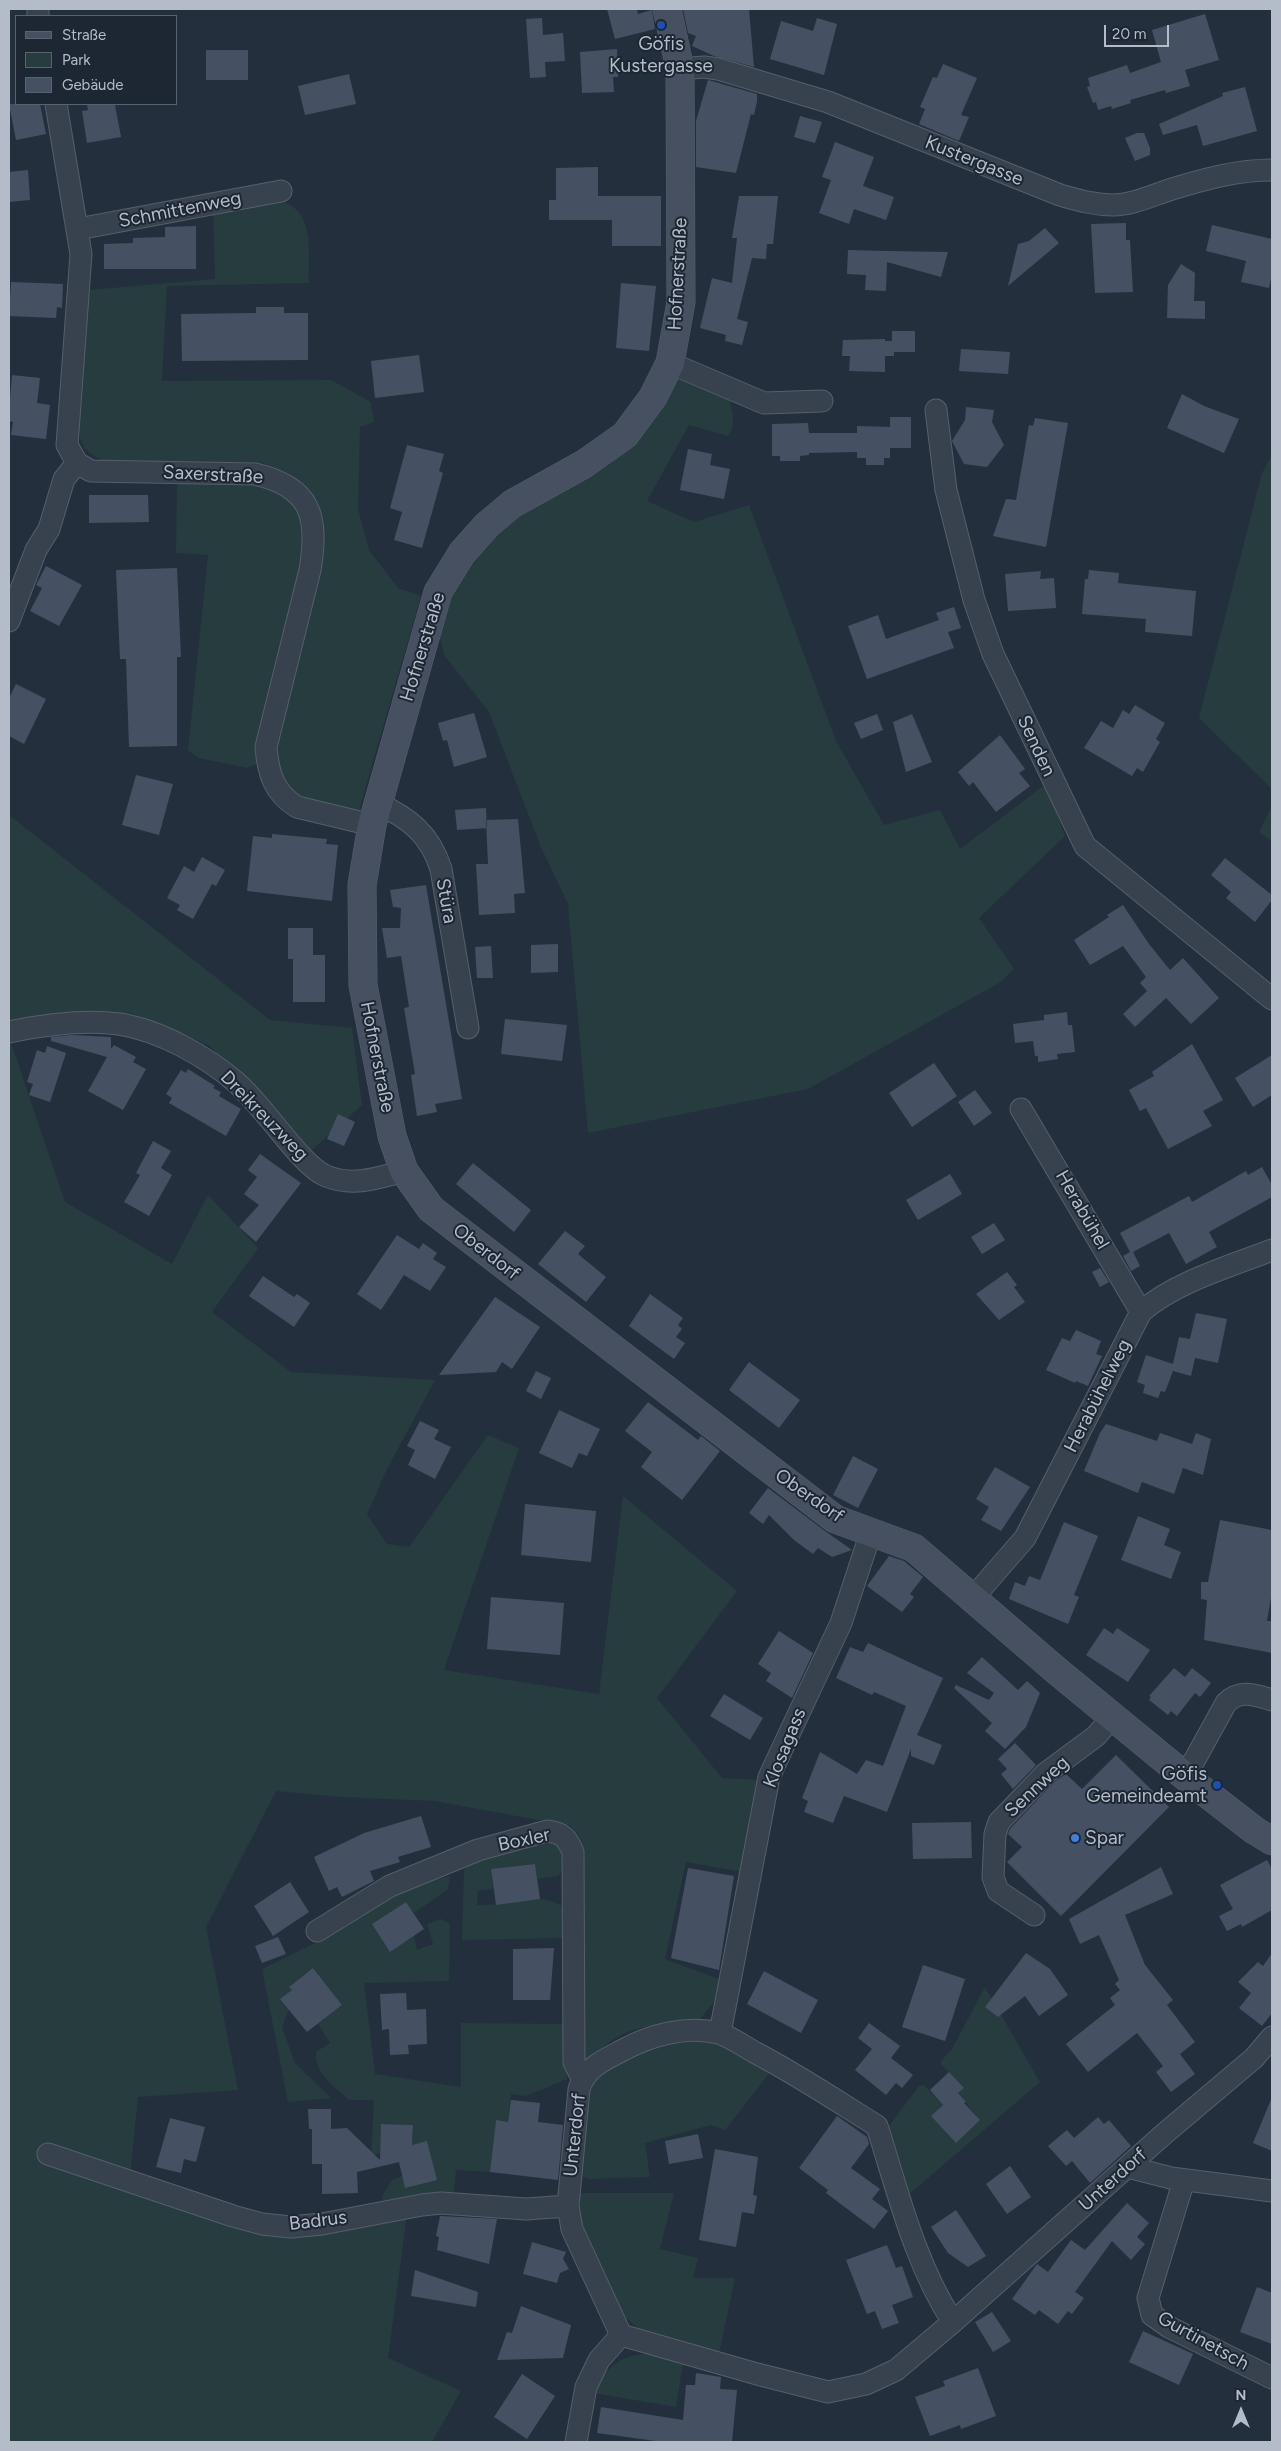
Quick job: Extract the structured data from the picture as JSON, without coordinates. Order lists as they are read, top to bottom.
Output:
{
  "streets": {
    "main road": ["Hofnerstraße", "Oberdorf"],
    "street": [
      "Kustergasse",
      "Schmittenweg",
      "Saxerstraße",
      "Senden",
      "Stüra",
      "Dreikreuzweg",
      "Herabühel",
      "Herabühelweg",
      "Klosagass",
      "Sennweg",
      "Boxler",
      "Unterdorf",
      "Badrus",
      "Gurtinetsch"
    ]
  },
  "crossings": [
    ["Kustergasse", "Hofnerstraße"],
    ["Hofnerstraße", "Saxerstraße"],
    ["Hofnerstraße", "Stüra"],
    ["Hofnerstraße", "Dreikreuzweg"],
    ["Hofnerstraße", "Oberdorf"],
    ["Saxerstraße", "Stüra"],
    ["Dreikreuzweg", "Oberdorf"],
    ["Herabühel", "Herabühelweg"],
    ["Oberdorf", "Herabühelweg"],
    ["Oberdorf", "Klosagass"],
    ["Oberdorf", "Sennweg"],
    ["Klosagass", "Unterdorf"],
    ["Boxler", "Unterdorf"],
    ["Unterdorf", "Badrus"]
  ],
  "places": ["Göfis Kustergasse", "Göfis Gemeindeamt", "Spar"],
  "legend": ["Straße", "Park", "Gebäude"],
  "scale_bar": "20 m",
  "north": "top"
}
